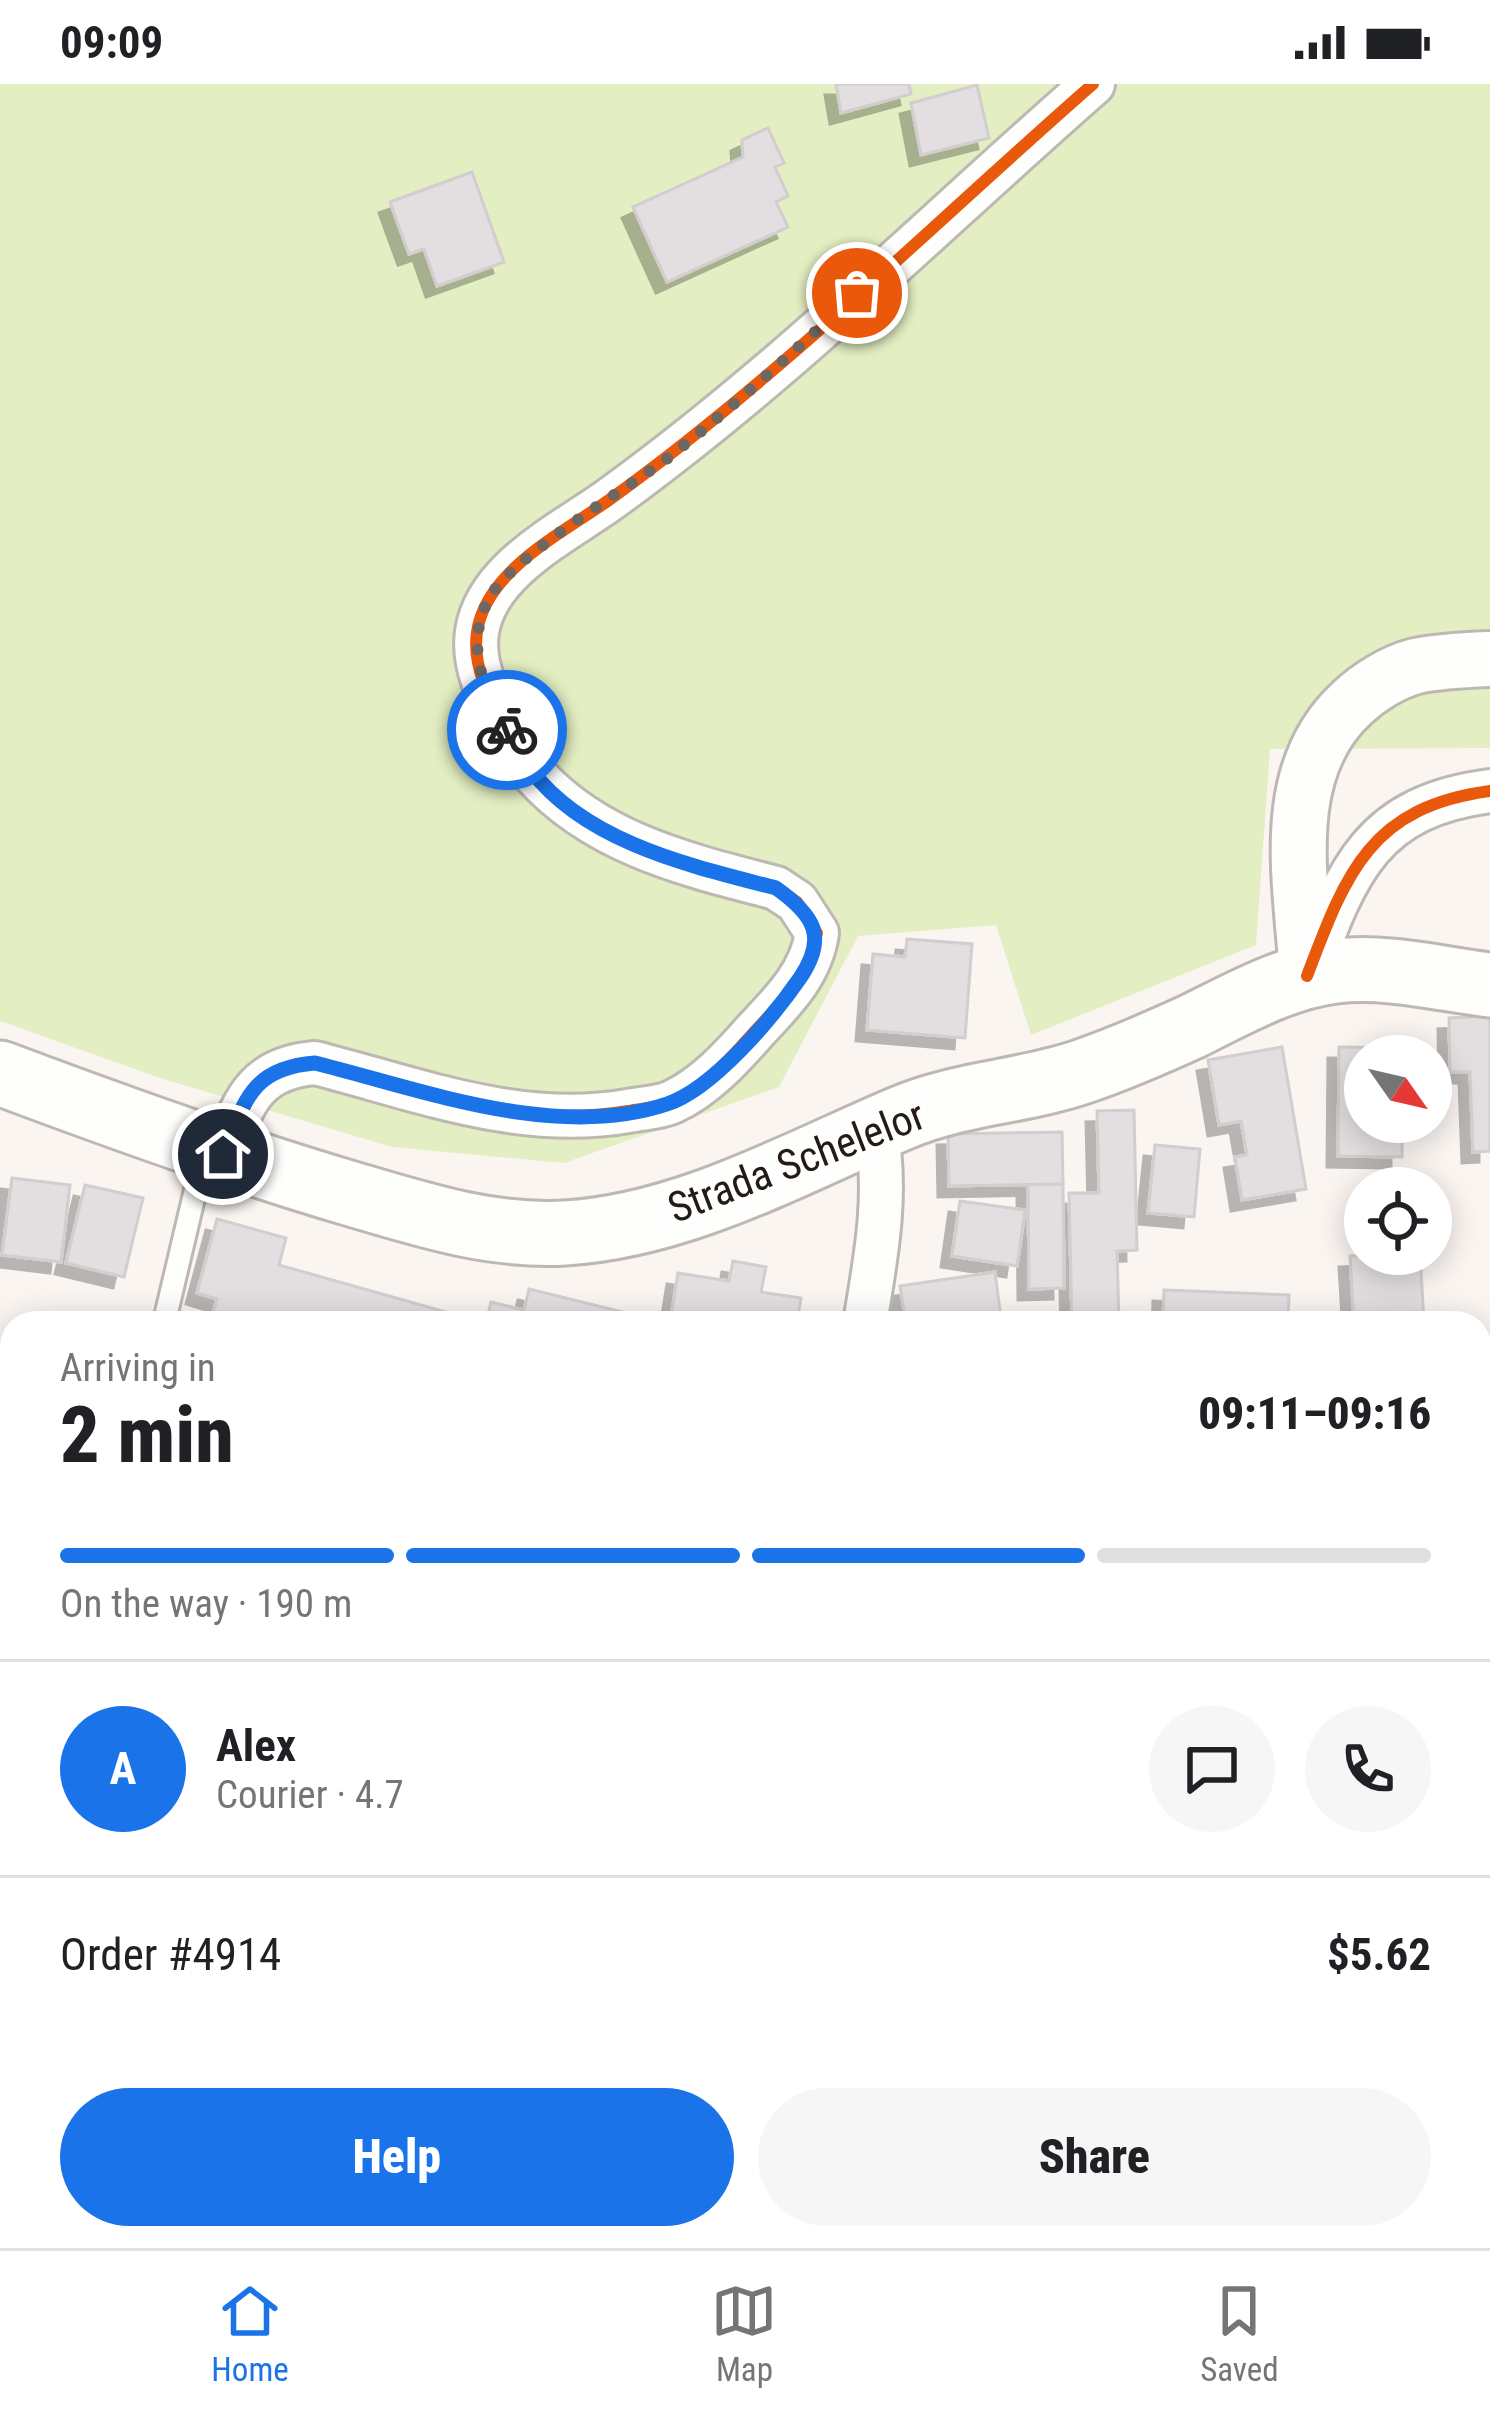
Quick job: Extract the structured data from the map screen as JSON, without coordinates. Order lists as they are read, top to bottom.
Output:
{
  "streets": {
    "main road": ["Strada Schelelor"]
  },
  "north": "bottom right",
  "page": {
    "status": "09:09",
    "heading": ["2 min", "Arriving in", "09:11–09:16"],
    "panel": [
      "Alex",
      "Courier · 4.7",
      "Order #4914",
      "$5.62"
    ],
    "bar": "On the way · 190 m",
    "round": "A",
    "buttons": ["Help", "Share"],
    "tabs": ["Home", "Map", "Saved"]
  }
}
